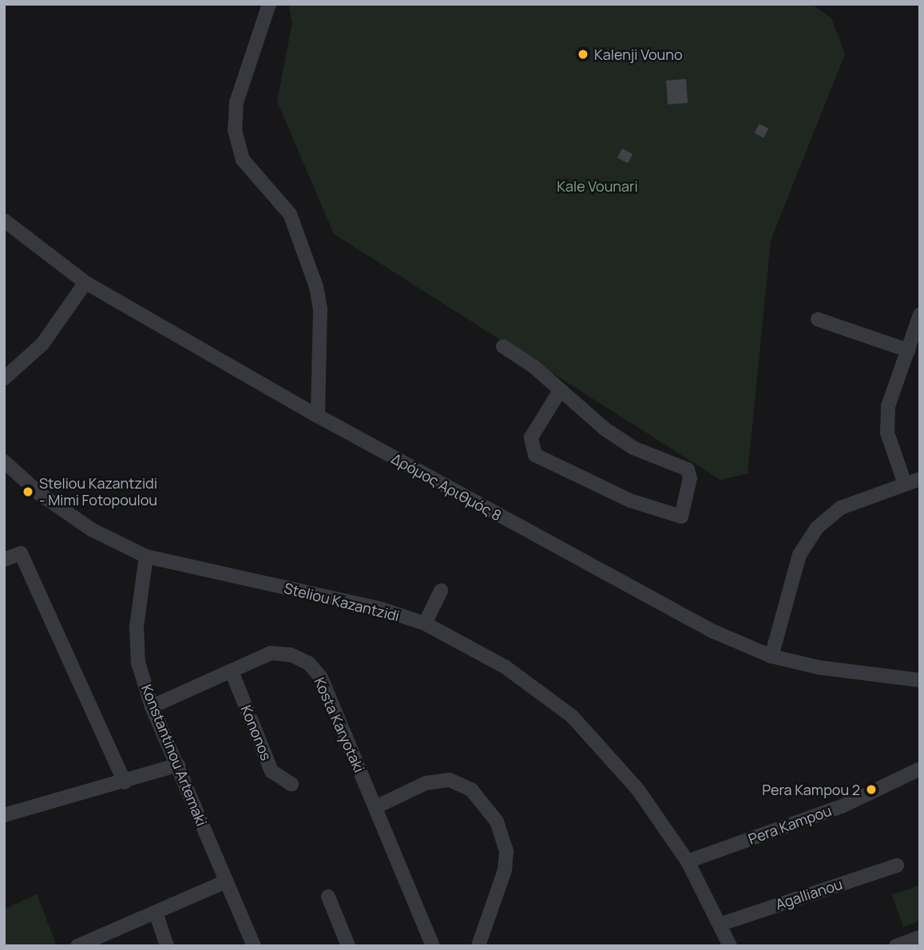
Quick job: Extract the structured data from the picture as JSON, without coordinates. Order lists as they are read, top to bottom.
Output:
{
  "streets": {
    "street": [
      "Δρόμος Αριθμός 8",
      "Steliou Kazantzidi",
      "Kosta Karyotaki",
      "Kononos",
      "Konstantinou Artemaki",
      "Pera Kampou",
      "Agallianou"
    ]
  },
  "crossings": [
    ["Steliou Kazantzidi", "Konstantinou Artemaki"],
    ["Steliou Kazantzidi", "Pera Kampou"],
    ["Steliou Kazantzidi", "Agallianou"],
    ["Kosta Karyotaki", "Kononos"],
    ["Kosta Karyotaki", "Konstantinou Artemaki"]
  ],
  "parks": ["Kale Vounari"],
  "places": ["Kalenji Vouno", "Steliou Kazantzidi - Mimi Fotopoulou", "Pera Kampou 2"]
}
